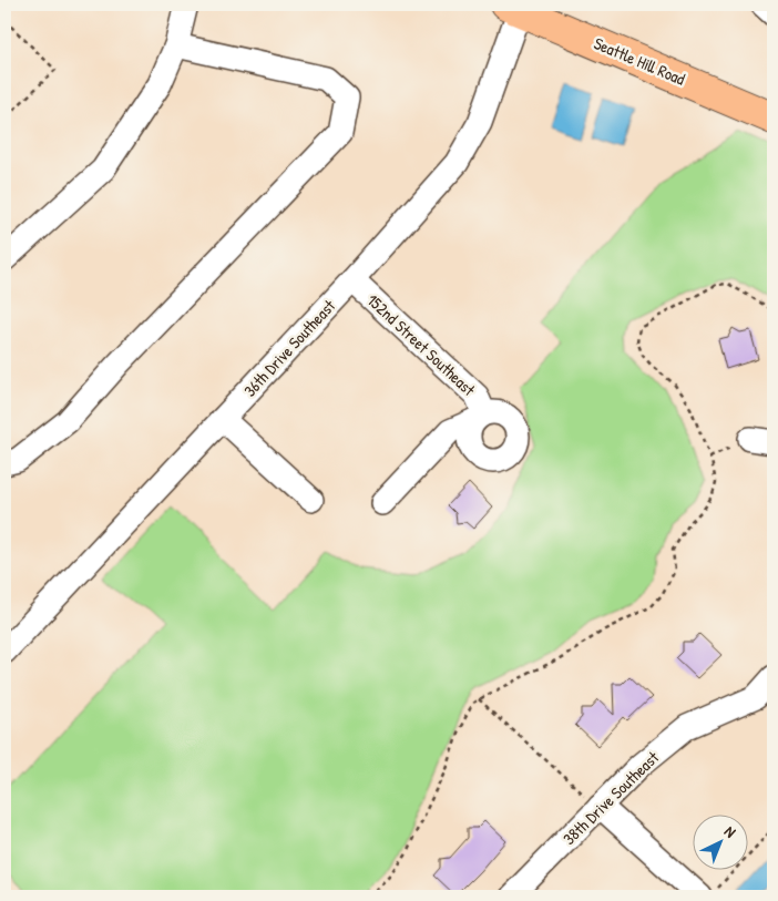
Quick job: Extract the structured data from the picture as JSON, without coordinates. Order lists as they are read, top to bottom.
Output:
{
  "streets": {
    "main road": ["Seattle Hill Road"],
    "street": ["152nd Street Southeast", "36th Drive Southeast", "38th Drive Southeast"]
  },
  "crossings": [
    ["Seattle Hill Road", "36th Drive Southeast"],
    ["152nd Street Southeast", "36th Drive Southeast"]
  ],
  "north": "top right"
}
